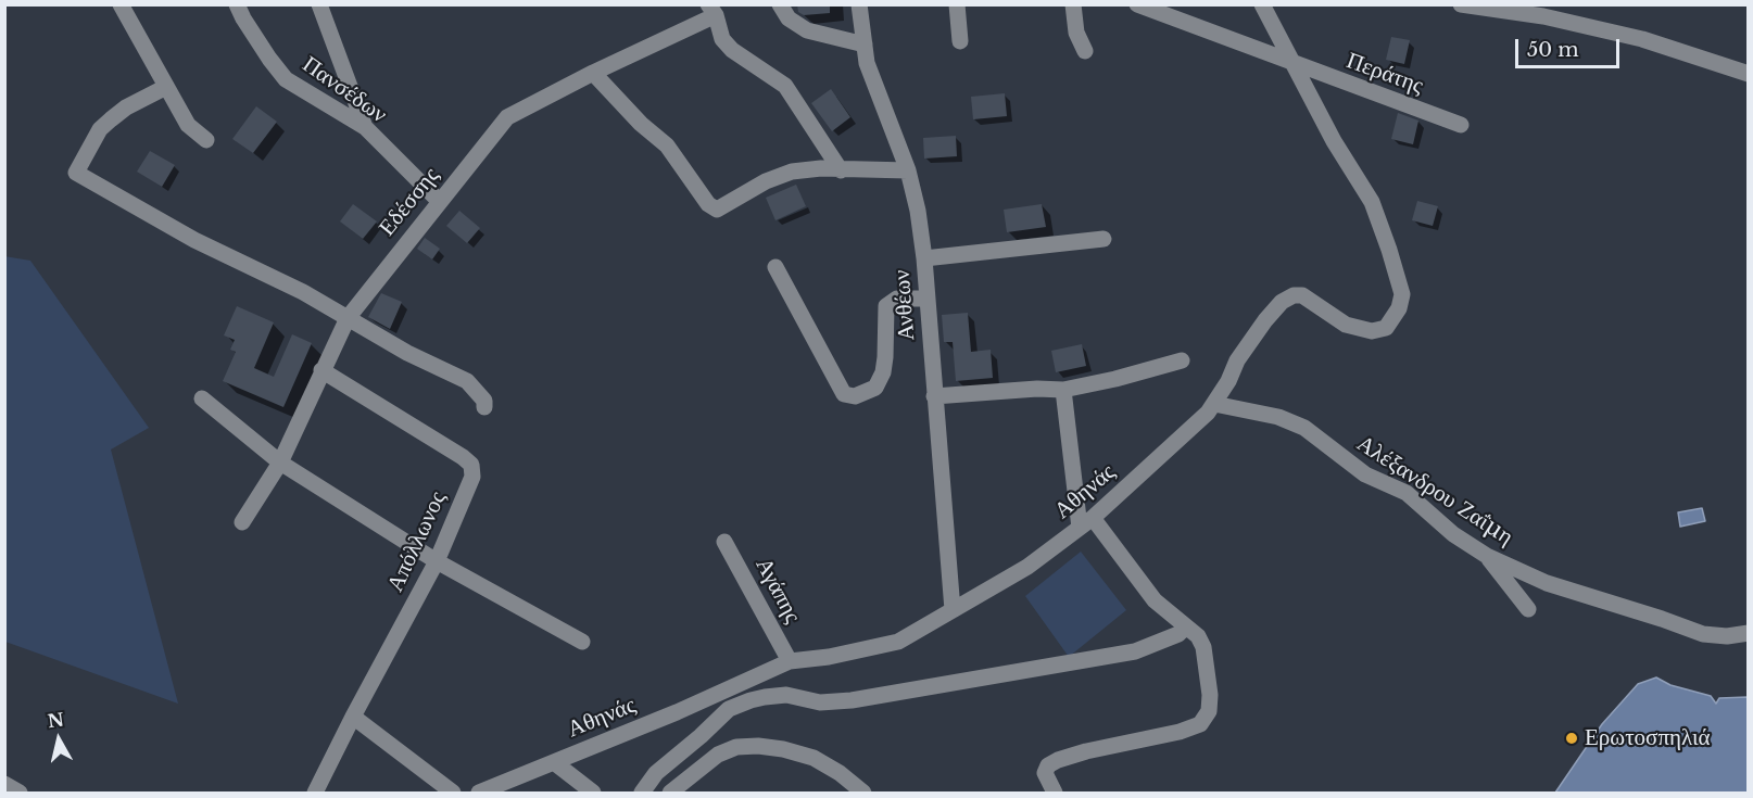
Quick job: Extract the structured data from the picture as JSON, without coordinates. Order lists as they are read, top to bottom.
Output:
{
  "streets": {
    "street": [
      "Περάτης",
      "Πανσέδων",
      "Εδέσσης",
      "Ανθέων",
      "Αλέξανδρου Ζαΐμη",
      "Αθηνάς",
      "Απόλλωνος",
      "Αγάπης"
    ]
  },
  "crossings": [
    ["Περάτης", "Αθηνάς"],
    ["Πανσέδων", "Εδέσσης"],
    ["Εδέσσης", "Απόλλωνος"],
    ["Ανθέων", "Αθηνάς"],
    ["Αλέξανδρου Ζαΐμη", "Αθηνάς"],
    ["Αθηνάς", "Αγάπης"]
  ],
  "places": ["Ερωτοσπηλιά"],
  "scale_bar": "50 m",
  "north": "top"
}
